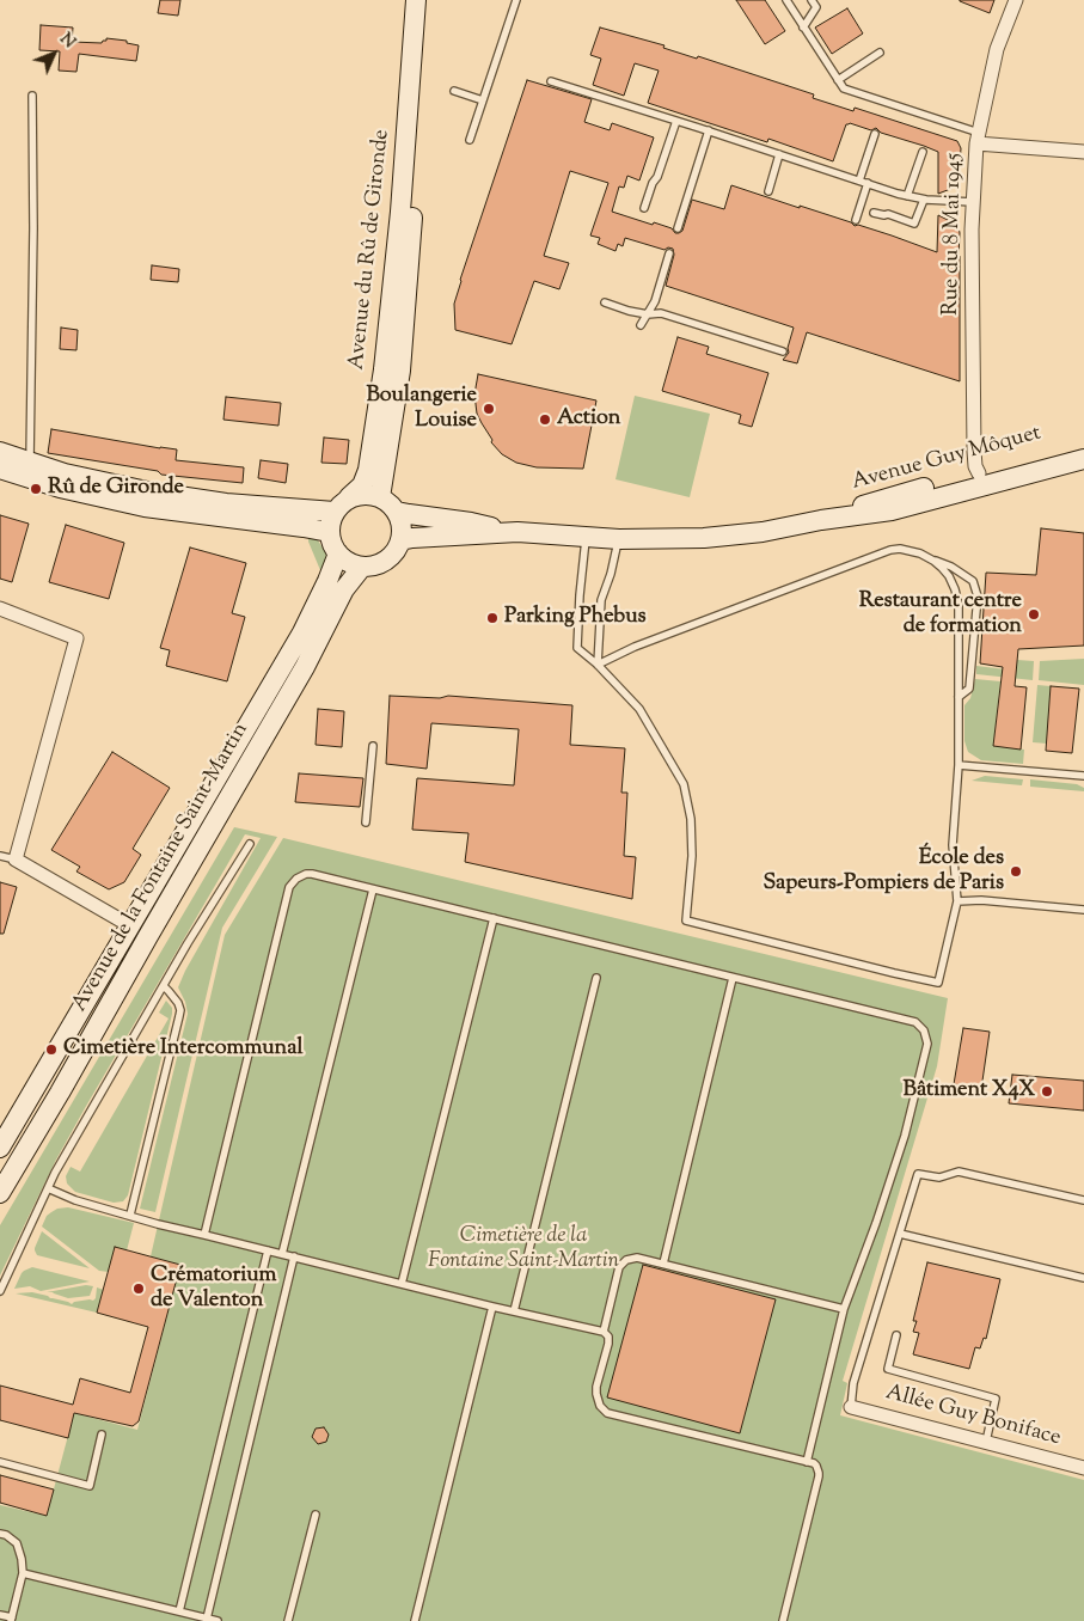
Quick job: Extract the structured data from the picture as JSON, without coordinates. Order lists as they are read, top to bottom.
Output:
{
  "streets": {
    "main road": ["Avenue du Rû de Gironde", "Avenue Guy Môquet", "Avenue de la Fontaine Saint-Martin"],
    "street": ["Rue du 8 Mai 1945", "Allée Guy Boniface"]
  },
  "crossings": [
    ["Rue du 8 Mai 1945", "Avenue Guy Môquet"],
    ["Avenue du Rû de Gironde", "Avenue Guy Môquet"],
    ["Avenue du Rû de Gironde", "Avenue de la Fontaine Saint-Martin"],
    ["Avenue Guy Môquet", "Avenue de la Fontaine Saint-Martin"]
  ],
  "parks": ["Cimetière de la Fontaine Saint-Martin"],
  "places": [
    "Boulangerie Louise",
    "Action",
    "Rû de Gironde",
    "Restaurant centre de formation",
    "Parking Phebus",
    "École des Sapeurs-Pompiers de Paris",
    "Cimetière Intercommunal",
    "Bâtiment X4X",
    "Crématorium de Valenton"
  ],
  "north": "top right"
}
